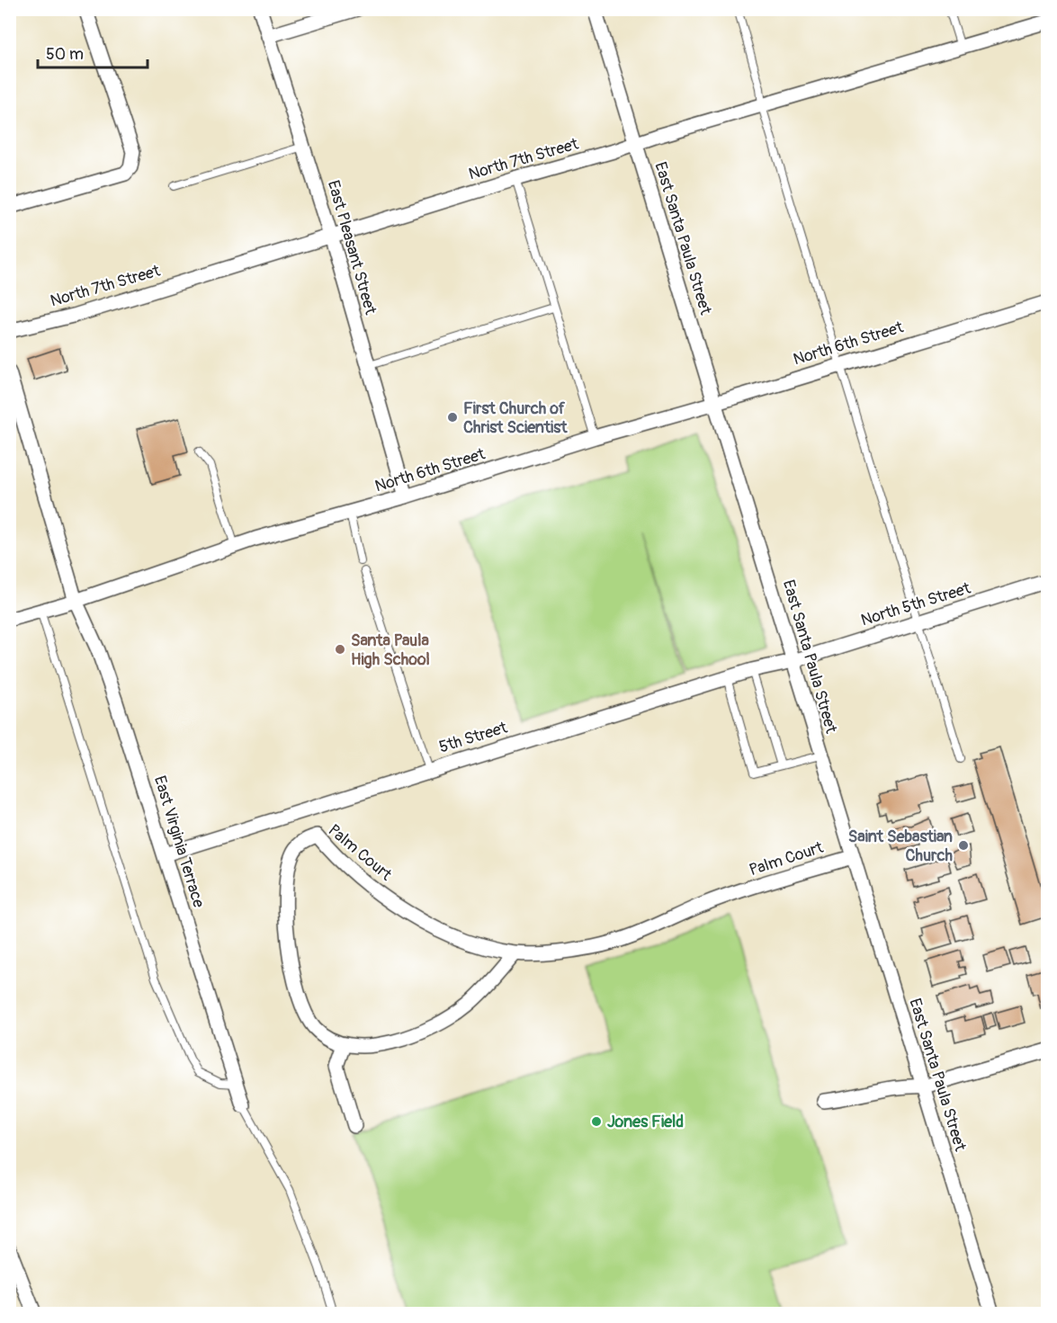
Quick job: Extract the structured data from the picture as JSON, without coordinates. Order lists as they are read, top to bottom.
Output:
{
  "streets": {
    "street": [
      "North 7th Street",
      "East Santa Paula Street",
      "East Pleasant Street",
      "North 6th Street",
      "North 5th Street",
      "5th Street",
      "East Virginia Terrace",
      "Palm Court"
    ]
  },
  "crossings": [
    ["North 7th Street", "East Santa Paula Street"],
    ["North 7th Street", "East Pleasant Street"],
    ["East Santa Paula Street", "North 6th Street"],
    ["East Santa Paula Street", "North 5th Street"],
    ["East Santa Paula Street", "5th Street"],
    ["East Santa Paula Street", "Palm Court"],
    ["East Pleasant Street", "North 6th Street"],
    ["North 6th Street", "East Virginia Terrace"],
    ["North 5th Street", "5th Street"],
    ["5th Street", "East Virginia Terrace"]
  ],
  "places": [
    "First Church of Christ Scientist",
    "Santa Paula High School",
    "Saint Sebastian Church",
    "Jones Field"
  ],
  "scale_bar": "50 m"
}
